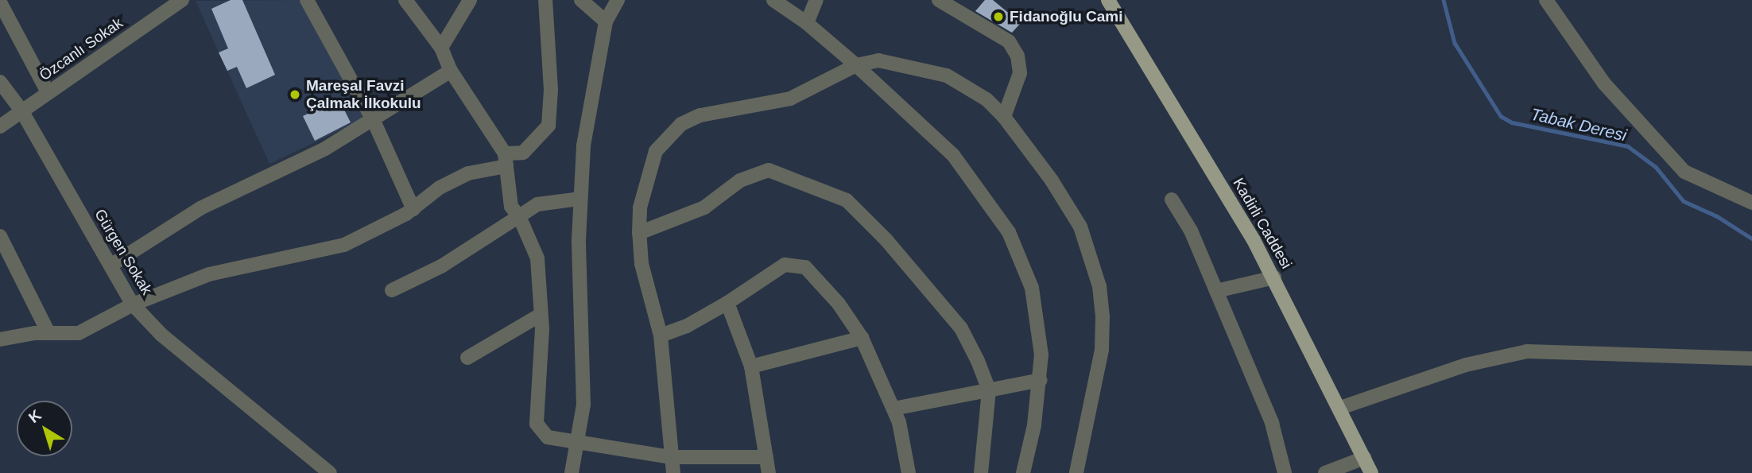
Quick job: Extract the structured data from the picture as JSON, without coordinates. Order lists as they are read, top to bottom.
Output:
{
  "streets": {
    "main road": ["Kadirli Caddesi"],
    "street": ["Özcanlı Sokak", "Gürgen Sokak"]
  },
  "crossings": [
    ["Özcanlı Sokak", "Gürgen Sokak"]
  ],
  "water": ["Tabak Deresi"],
  "places": ["Fidanoğlu Cami", "Mareşal Favzi Çalmak İlkokulu"],
  "north": "top left"
}
